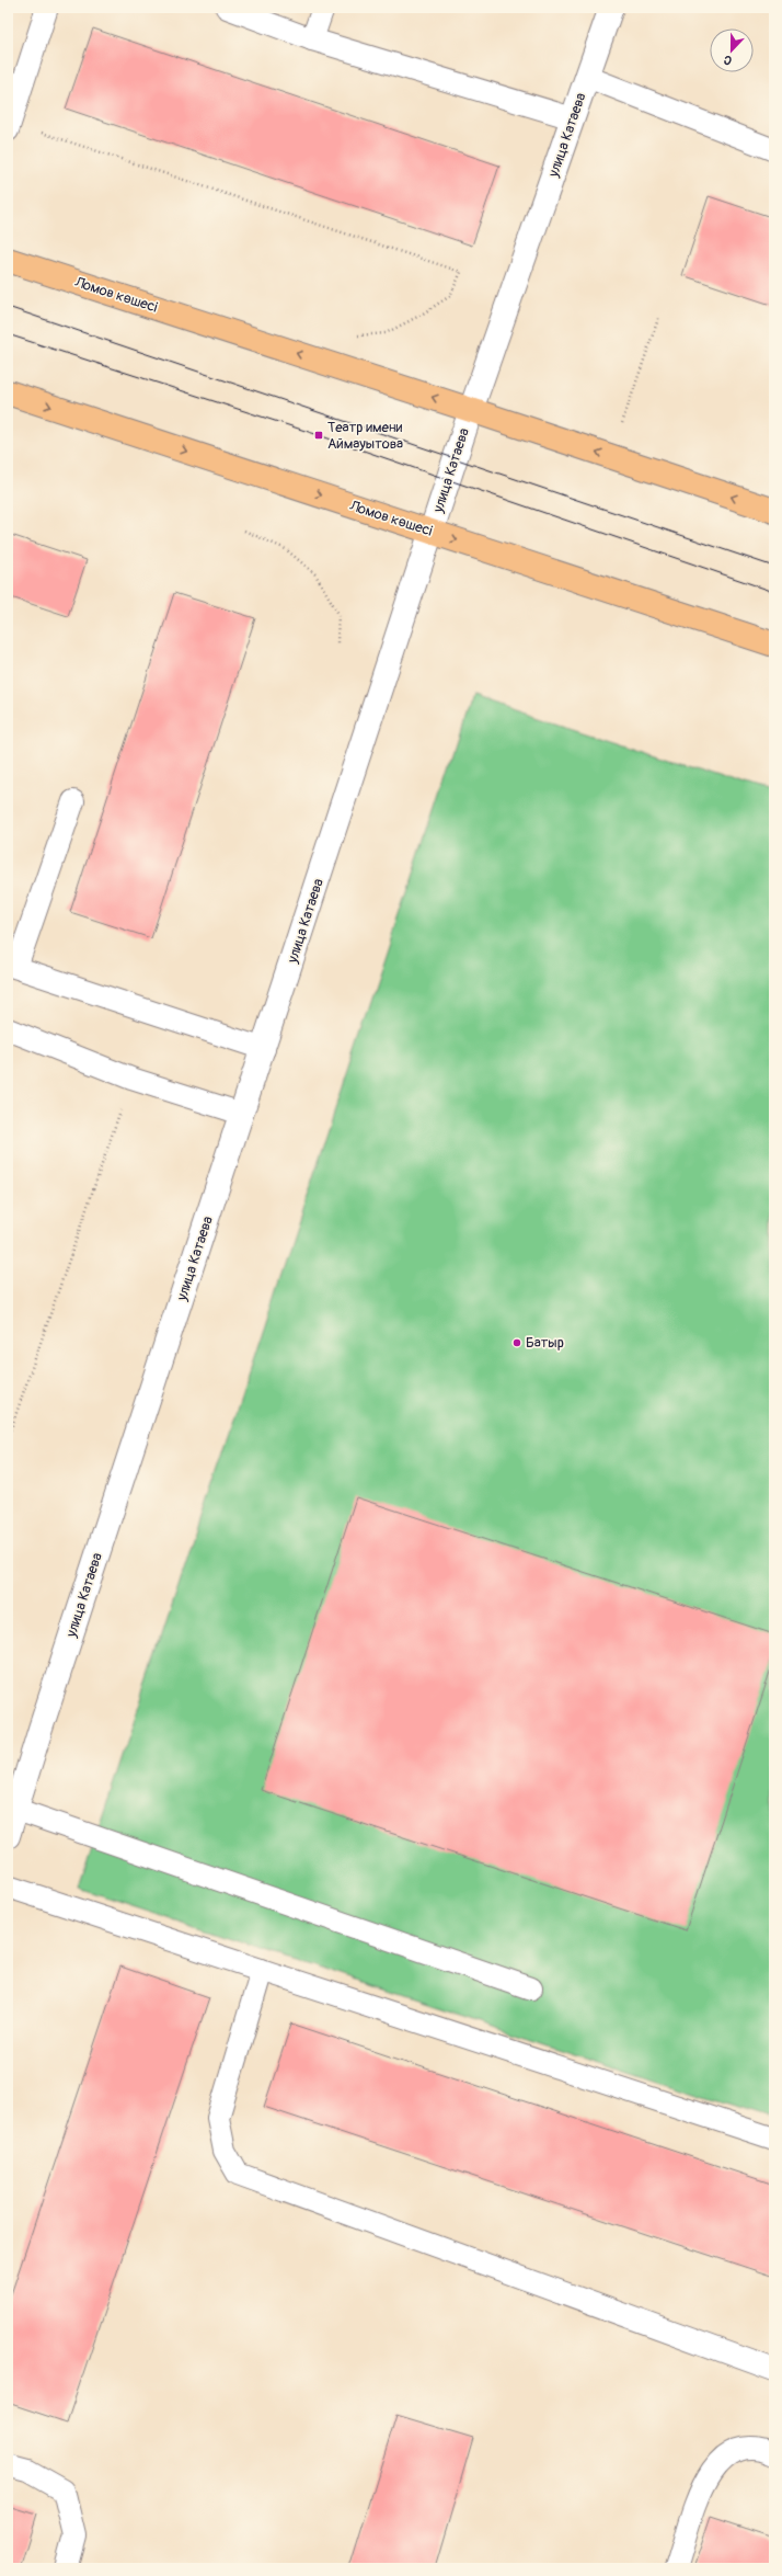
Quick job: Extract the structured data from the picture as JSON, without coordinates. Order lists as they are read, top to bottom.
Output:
{
  "streets": {
    "main road": ["Ломов көшесі"],
    "street": ["улица Катаева"]
  },
  "crossings": [
    ["улица Катаева", "Ломов көшесі"]
  ],
  "places": {
    "transit": ["Театр имени Аймауытова"],
    "other": ["Батыр"]
  },
  "north": "bottom"
}
